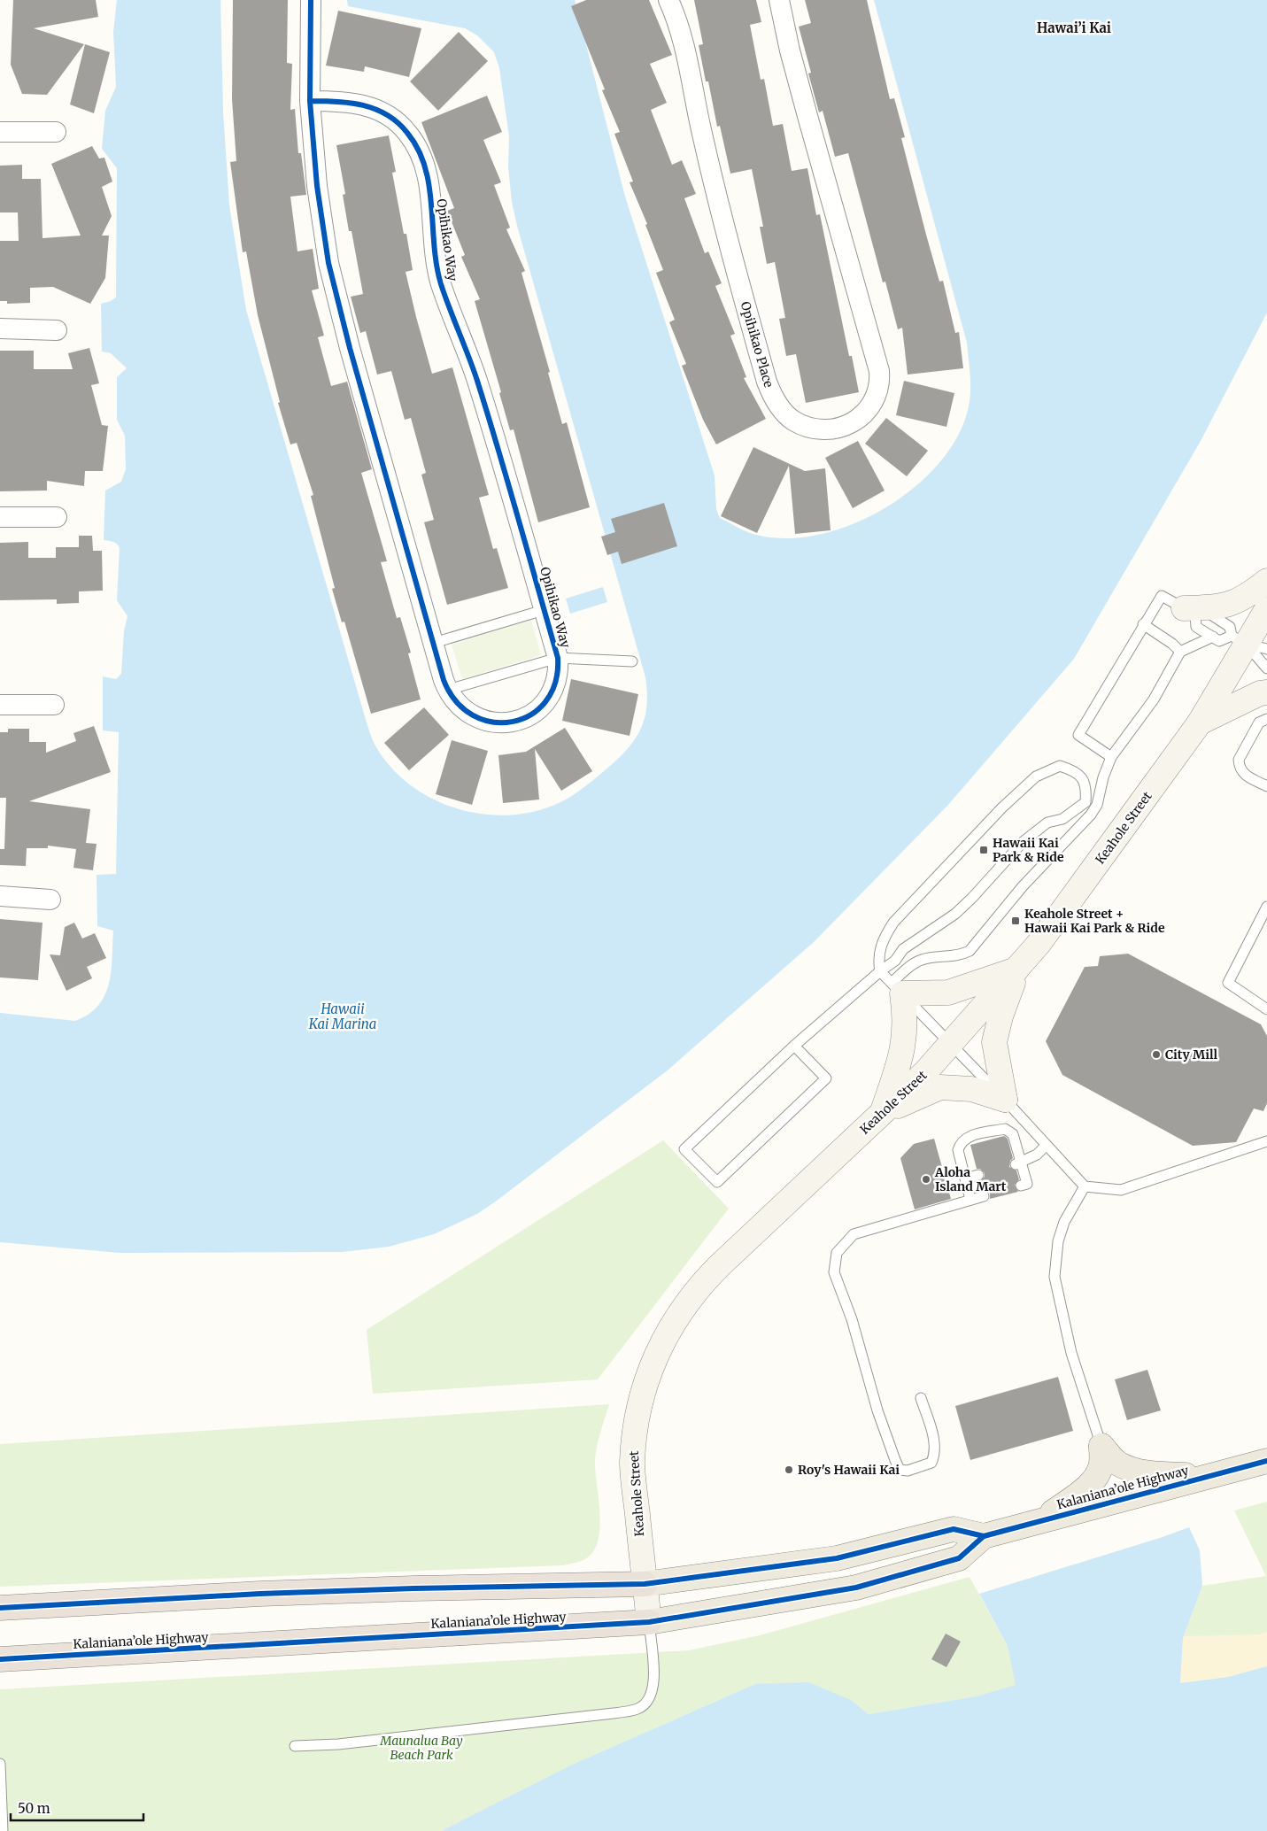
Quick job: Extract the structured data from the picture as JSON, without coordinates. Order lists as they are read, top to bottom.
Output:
{
  "streets": {
    "highway": ["Kalaniana’ole Highway"],
    "main road": ["Keahole Street"],
    "street": ["Opihikao Way", "Opihikao Place"]
  },
  "crossings": [
    ["Keahole Street", "Kalaniana’ole Highway"]
  ],
  "districts": ["Hawai’i Kai"],
  "water": ["Hawaii Kai Marina"],
  "parks": ["Maunalua Bay Beach Park"],
  "places": {
    "transit": ["Hawaii Kai Park & Ride", "Keahole Street + Hawaii Kai Park & Ride"],
    "other": ["City Mill", "Aloha Island Mart", "Roy's Hawaii Kai"]
  },
  "scale_bar": "50 m"
}
